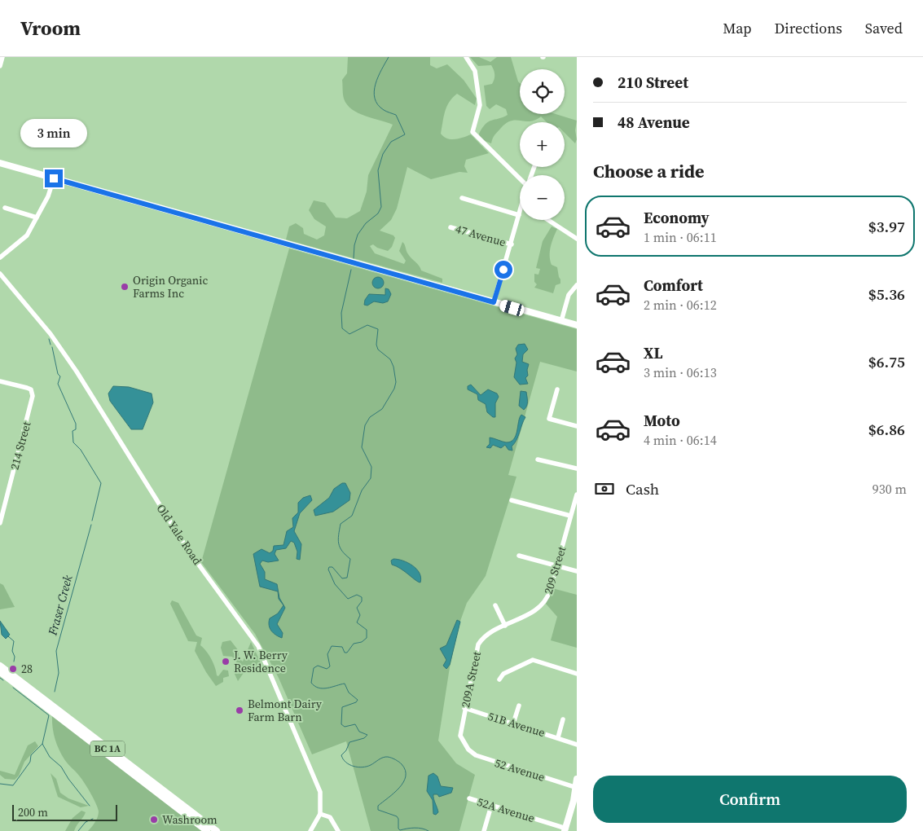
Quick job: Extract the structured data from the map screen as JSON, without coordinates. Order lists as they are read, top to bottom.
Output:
{
  "streets": {
    "main road": ["BC 1A"],
    "street": [
      "47 Avenue",
      "214 Street",
      "Old Yale Road",
      "209 Street",
      "209A Street",
      "51B Avenue",
      "52 Avenue",
      "52A Avenue"
    ]
  },
  "crossings": [
    ["209 Street", "209A Street"],
    ["209A Street", "51B Avenue"],
    ["209A Street", "52 Avenue"]
  ],
  "water": ["Fraser Creek"],
  "places": [
    "Origin Organic Farms Inc",
    "J. W. Berry Residence",
    "28",
    "Belmont Dairy Farm Barn",
    "Washroom"
  ],
  "scale_bar": "200 m",
  "page": {
    "header": "Vroom",
    "nav": ["Map", "Directions", "Saved"],
    "banner": ["210 Street", "48 Avenue"],
    "map_buttons": ["+", "−"],
    "bubble": "3 min",
    "heading": "Choose a ride",
    "list": [
      {
        "name": "Economy",
        "note": "1 min · 06:11",
        "value": "$3.97"
      },
      {
        "name": "Comfort",
        "note": "2 min · 06:12",
        "value": "$5.36"
      },
      {
        "name": "XL",
        "note": "3 min · 06:13",
        "value": "$6.75"
      },
      {
        "name": "Moto",
        "note": "4 min · 06:14",
        "value": "$6.86"
      }
    ],
    "pay": ["Cash", "930 m"],
    "buttons": "Confirm",
    "scale": "200 m"
  }
}
